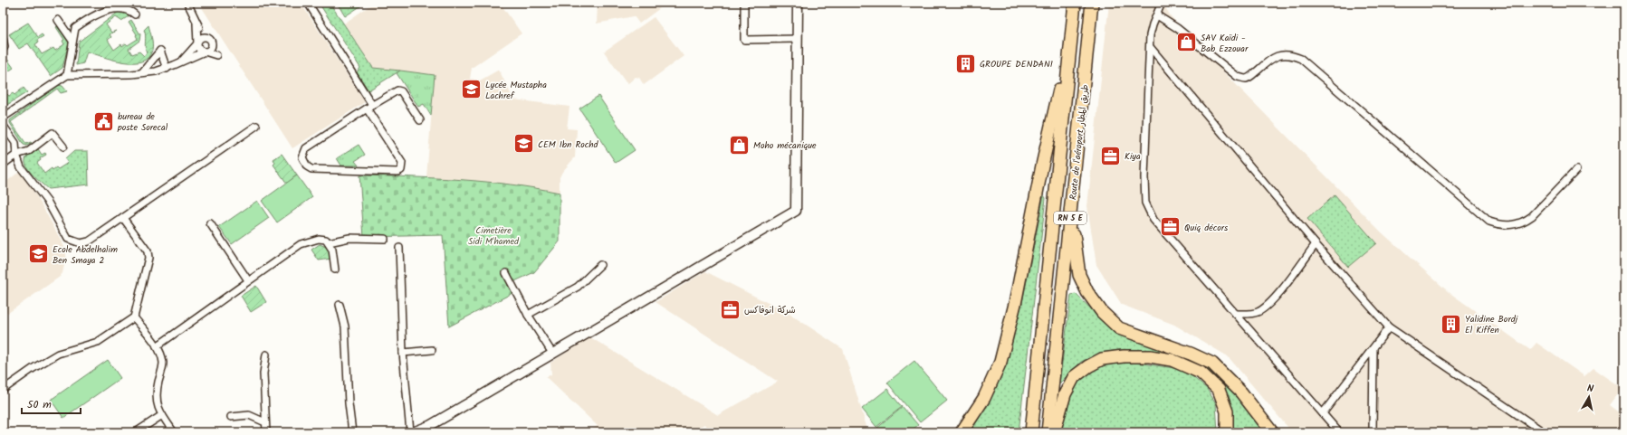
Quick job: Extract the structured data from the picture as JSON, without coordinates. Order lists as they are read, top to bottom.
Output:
{
  "streets": {
    "highway": ["Route de l'aéroport طريق المطار", "RN 5 E"]
  },
  "parks": ["Cimetière Sidi M'hamed"],
  "places": {
    "shop": ["SAV Kaïdi - Bab Ezzouar", "Moho mécanique"],
    "building": ["GROUPE DENDANI", "Yalidine Bordj El Kiffen"],
    "school or university": ["Lycée Mustapha Lachref", "CEM Ibn Rochd", "Ecole Abdelhalim Ben Smaya 2"],
    "public building": ["bureau de poste Sorecal"],
    "office": ["Kiya", "Quiq décors", "شركة انوفاكس"]
  },
  "scale_bar": "50 m",
  "north": "top"
}
